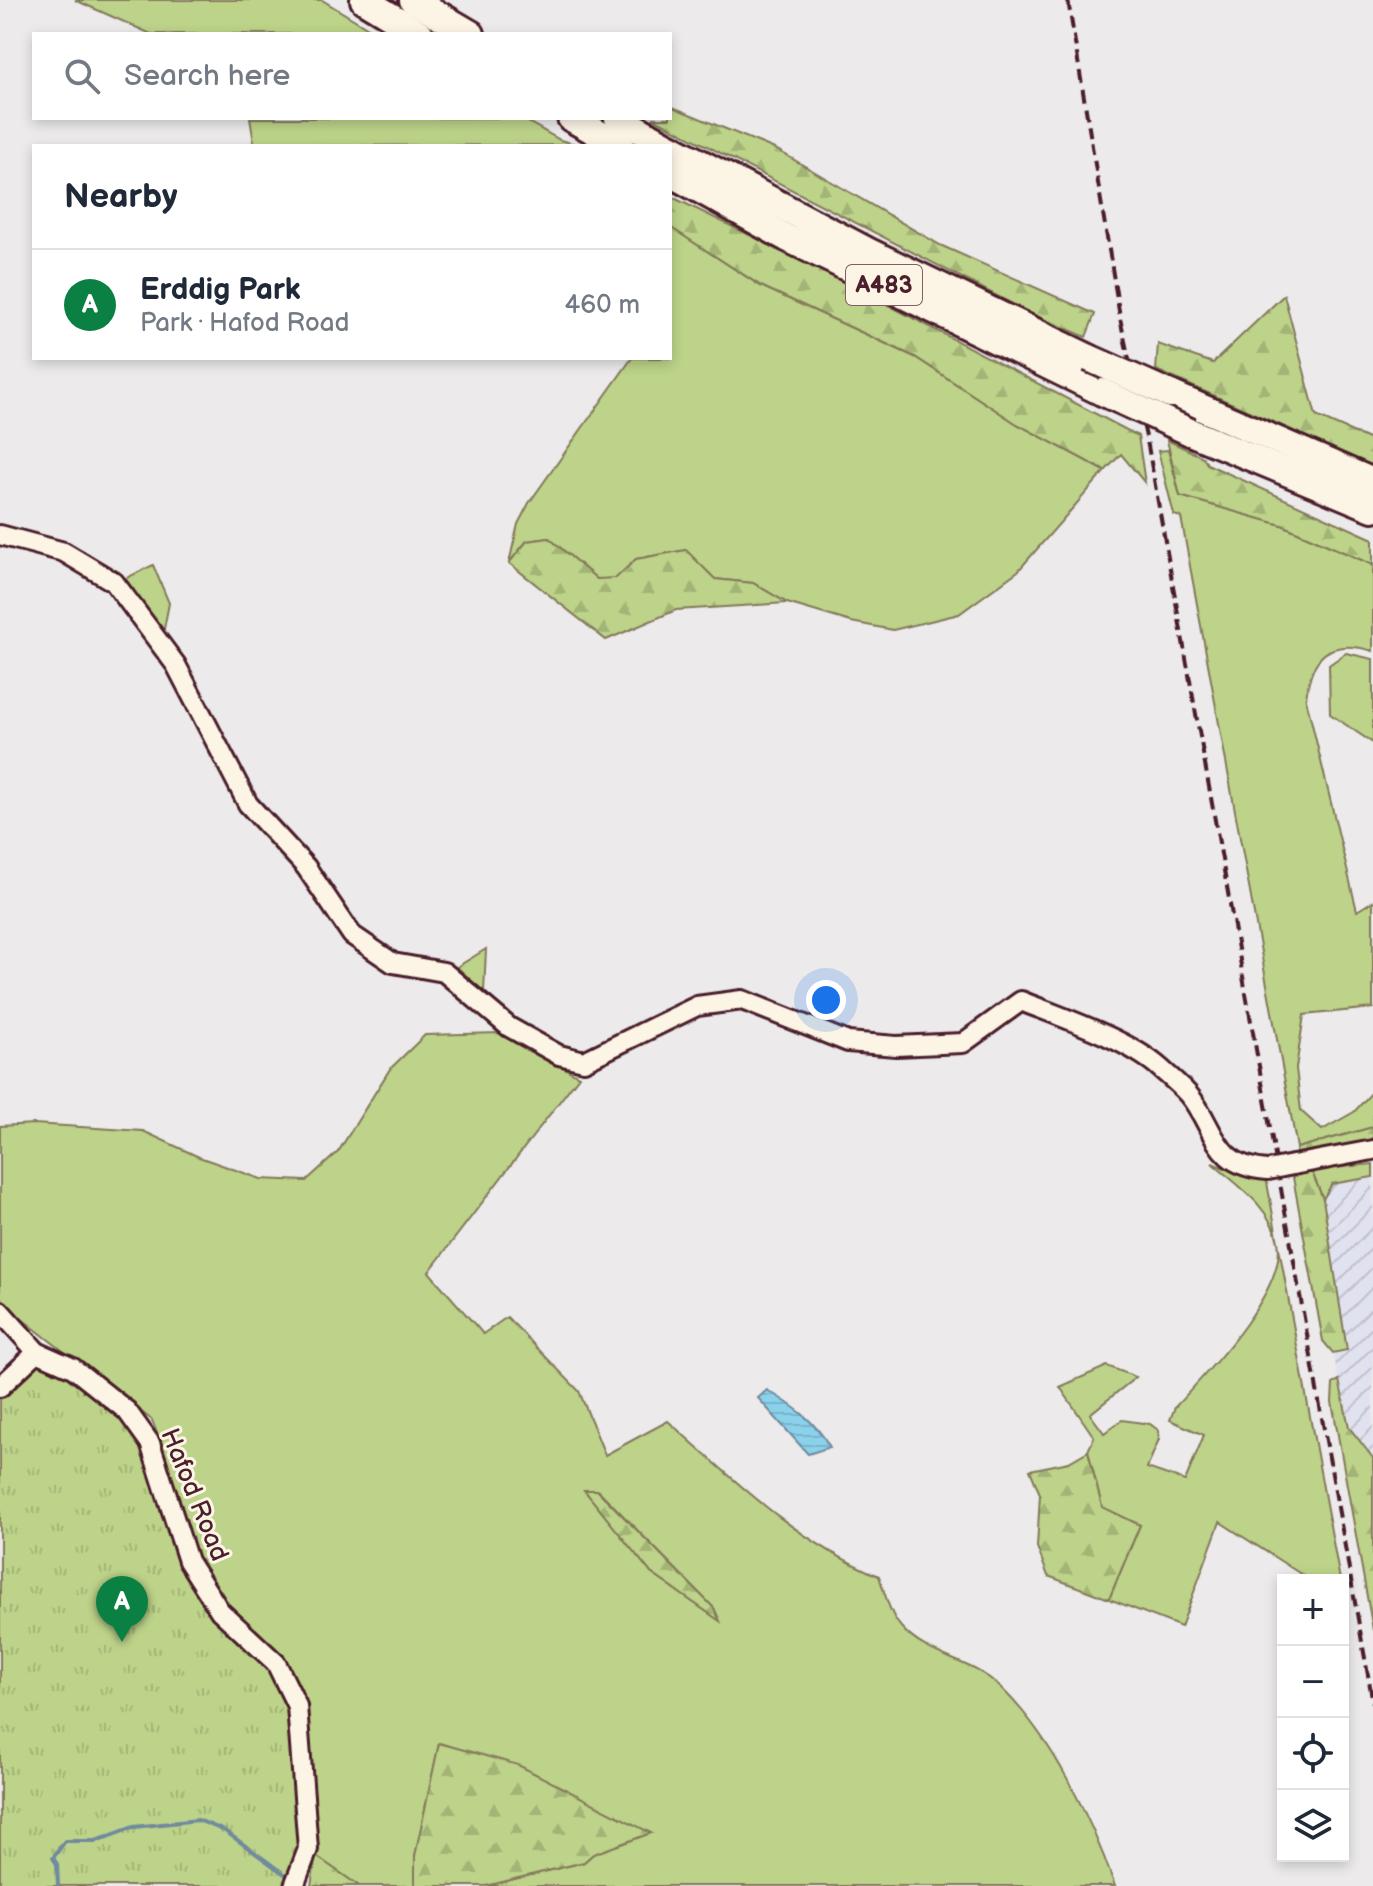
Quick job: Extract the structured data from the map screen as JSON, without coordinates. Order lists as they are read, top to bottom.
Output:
{
  "streets": {
    "highway": ["A483"],
    "street": ["Hafod Road"]
  },
  "page": {
    "search": "Search here",
    "heading": "Nearby",
    "list": [
      {
        "mark": "A",
        "name": "Erddig Park",
        "note": "Park · Hafod Road",
        "value": "460 m"
      }
    ],
    "map_buttons": ["+", "−"],
    "pins": "A"
  }
}
